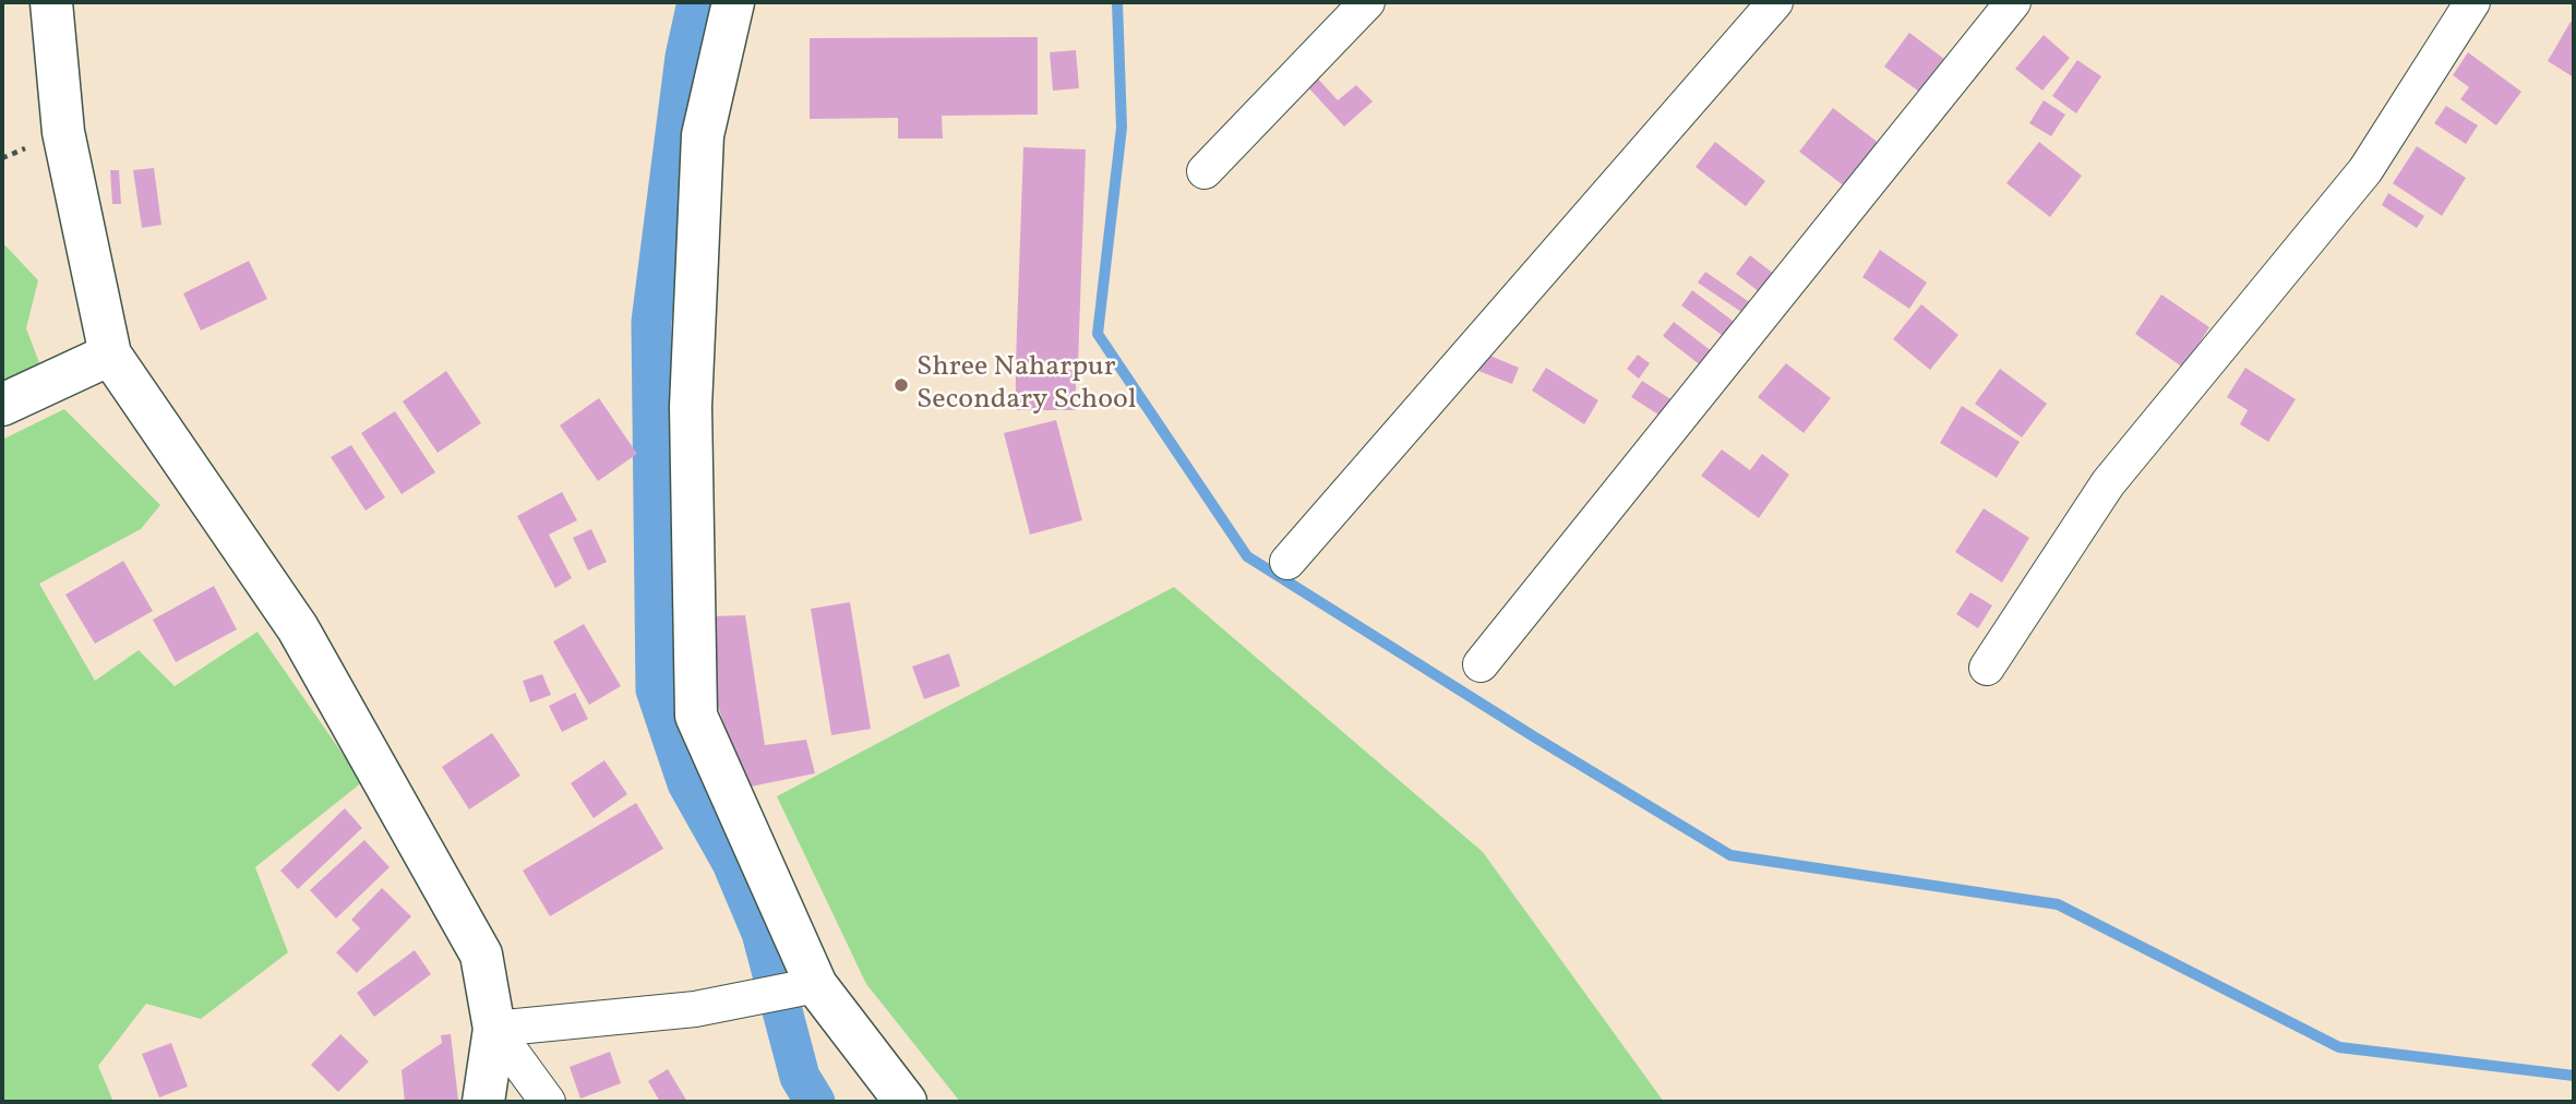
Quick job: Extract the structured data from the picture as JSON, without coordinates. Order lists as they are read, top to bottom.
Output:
{
  "places": ["Shree Naharpur Secondary School"]
}
